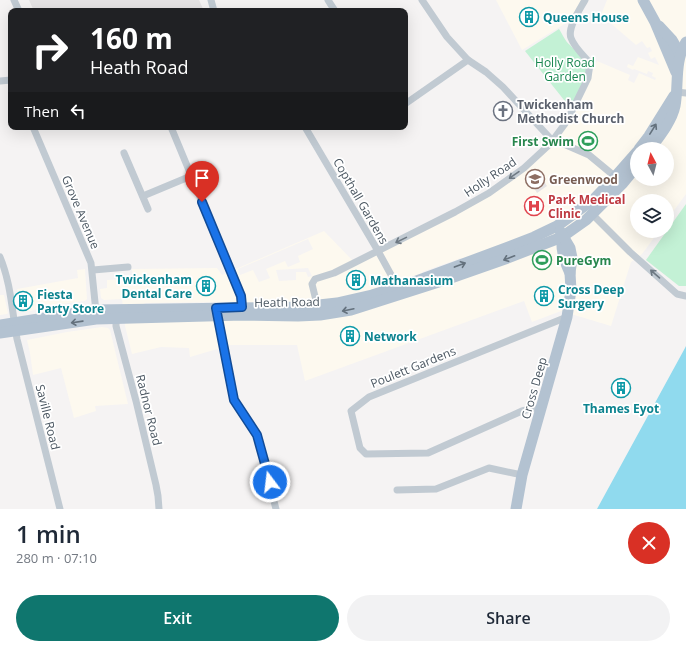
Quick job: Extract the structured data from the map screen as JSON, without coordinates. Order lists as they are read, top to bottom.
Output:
{
  "streets": {
    "main road": ["Heath Road", "Cross Deep"],
    "street": [
      "Holly Road",
      "Copthall Gardens",
      "Grove Avenue",
      "Poulett Gardens",
      "Radnor Road",
      "Saville Road"
    ]
  },
  "crossings": [
    ["Holly Road", "Copthall Gardens"],
    ["Holly Road", "Heath Road"],
    ["Copthall Gardens", "Heath Road"],
    ["Grove Avenue", "Heath Road"],
    ["Heath Road", "Cross Deep"],
    ["Heath Road", "Radnor Road"],
    ["Heath Road", "Saville Road"],
    ["Poulett Gardens", "Cross Deep"]
  ],
  "one_way": ["Holly Road"],
  "parks": ["Holly Road Garden"],
  "places": {
    "building": [
      "Queens House",
      "Mathanasium",
      "Twickenham Dental Care",
      "Cross Deep Surgery",
      "Fiesta Party Store",
      "Network",
      "Thames Eyot"
    ],
    "church": ["Twickenham Methodist Church"],
    "sports": ["First Swim", "PureGym"],
    "school or university": ["Greenwood"],
    "hospital": ["Park Medical Clinic"]
  },
  "north": "top",
  "page": {
    "turn": ["160 m", "Heath Road"],
    "then": "Then",
    "heading": ["1 min", "280 m · 07:10"],
    "buttons": ["Exit", "Share"]
  }
}
